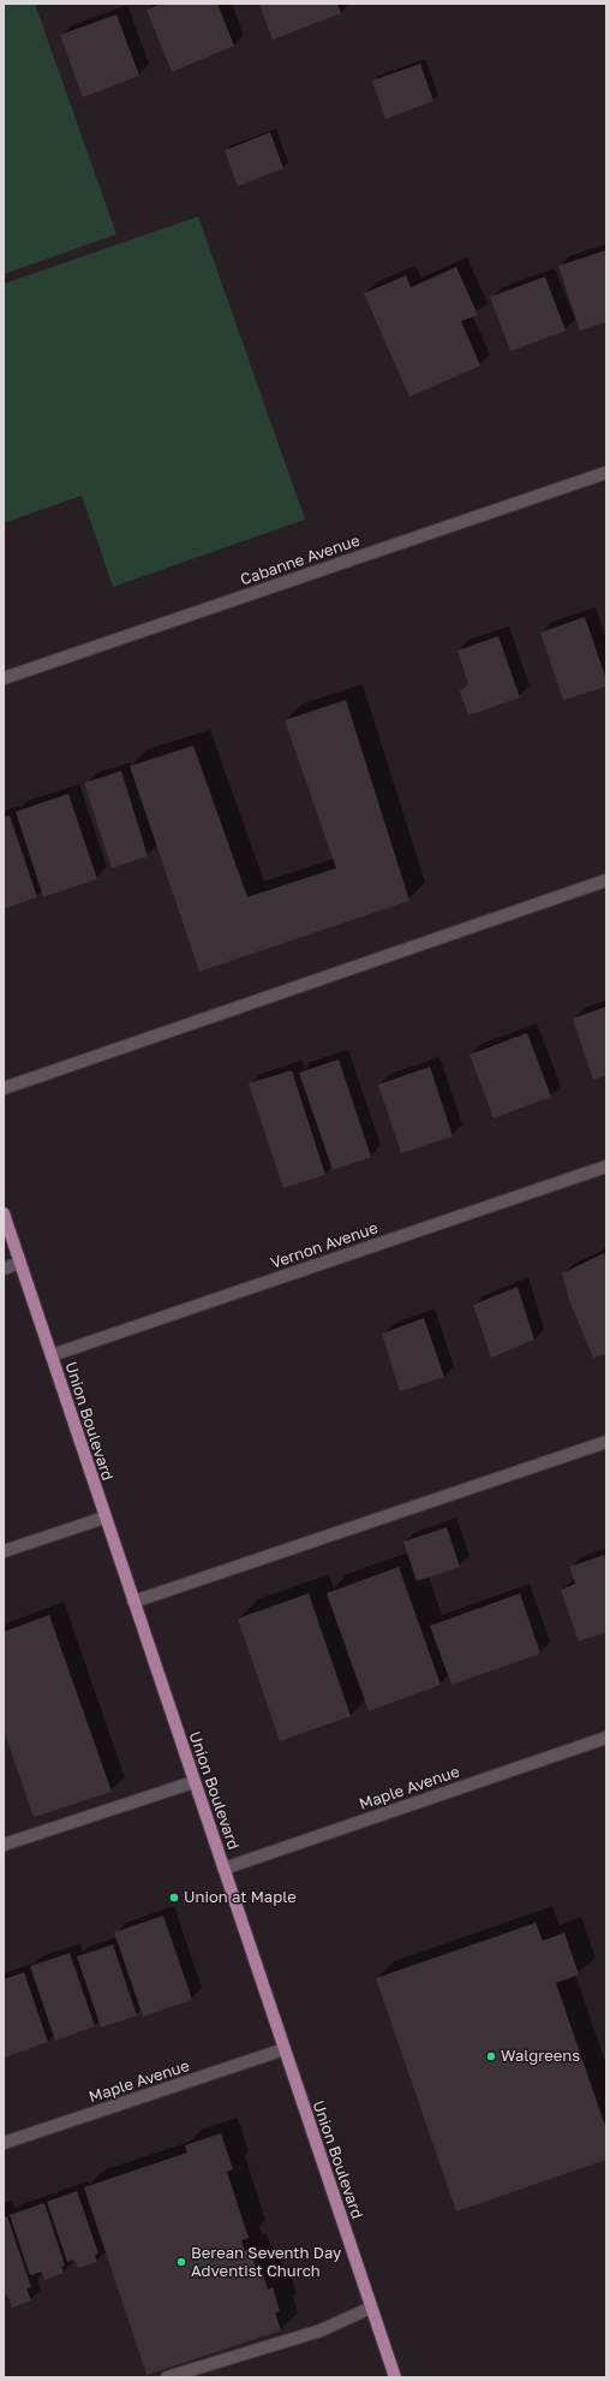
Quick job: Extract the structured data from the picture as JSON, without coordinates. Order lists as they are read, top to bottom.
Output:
{
  "streets": {
    "main road": ["Union Boulevard"],
    "street": ["Cabanne Avenue", "Vernon Avenue", "Maple Avenue"]
  },
  "crossings": [
    ["Vernon Avenue", "Union Boulevard"],
    ["Union Boulevard", "Maple Avenue"]
  ],
  "places": ["Union at Maple", "Walgreens", "Berean Seventh Day Adventist Church"]
}
